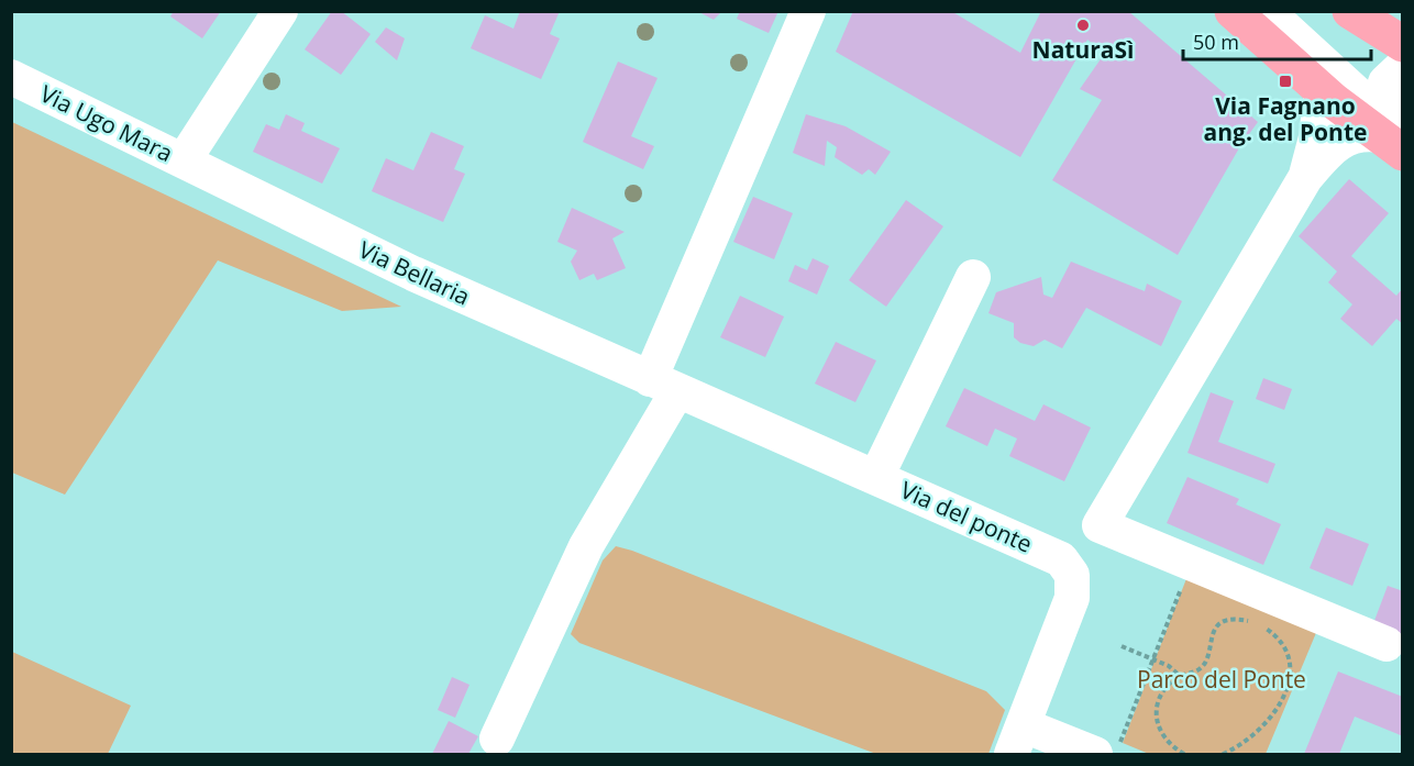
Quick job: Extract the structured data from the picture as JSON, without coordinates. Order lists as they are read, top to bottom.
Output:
{
  "streets": {
    "street": ["Via Ugo Mara", "Via Bellaria", "Via del ponte"]
  },
  "crossings": [
    ["Via Ugo Mara", "Via Bellaria"],
    ["Via Bellaria", "Via del ponte"]
  ],
  "parks": ["Parco del Ponte"],
  "places": {
    "other": ["NaturaSì"],
    "transit": ["Via Fagnano ang. del Ponte"]
  },
  "scale_bar": "50 m"
}
